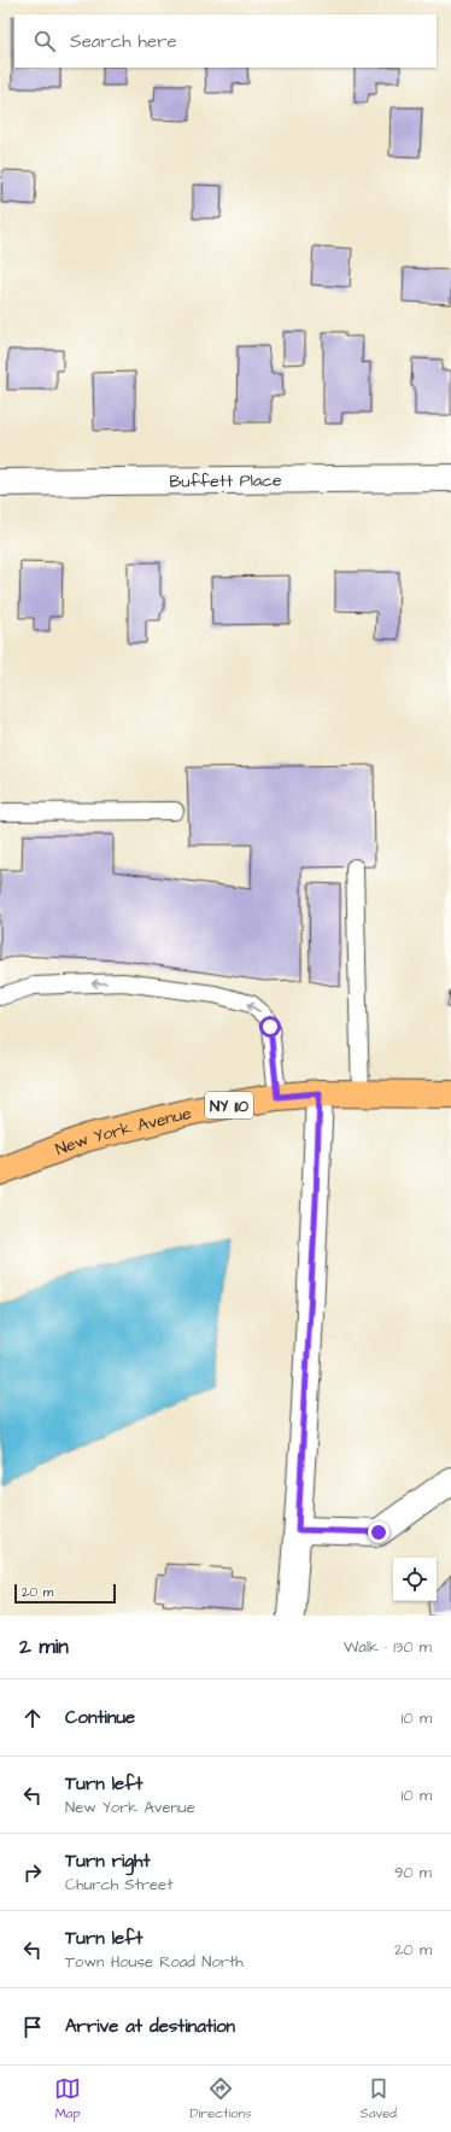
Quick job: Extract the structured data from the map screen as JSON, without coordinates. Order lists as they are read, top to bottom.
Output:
{
  "streets": {
    "main road": ["NY 110", "New York Avenue"],
    "street": ["Buffett Place"]
  },
  "scale_bar": "20 m",
  "page": {
    "search": "Search here",
    "scale": "20 m",
    "heading": ["2 min", "Walk · 130 m"],
    "list": [
      ["Continue", "10 m"],
      ["Turn left", "New York Avenue", "10 m"],
      ["Turn right", "Church Street", "90 m"],
      ["Turn left", "Town House Road North", "20 m"],
      "Arrive at destination"
    ],
    "nav": ["Map", "Directions", "Saved"]
  }
}
